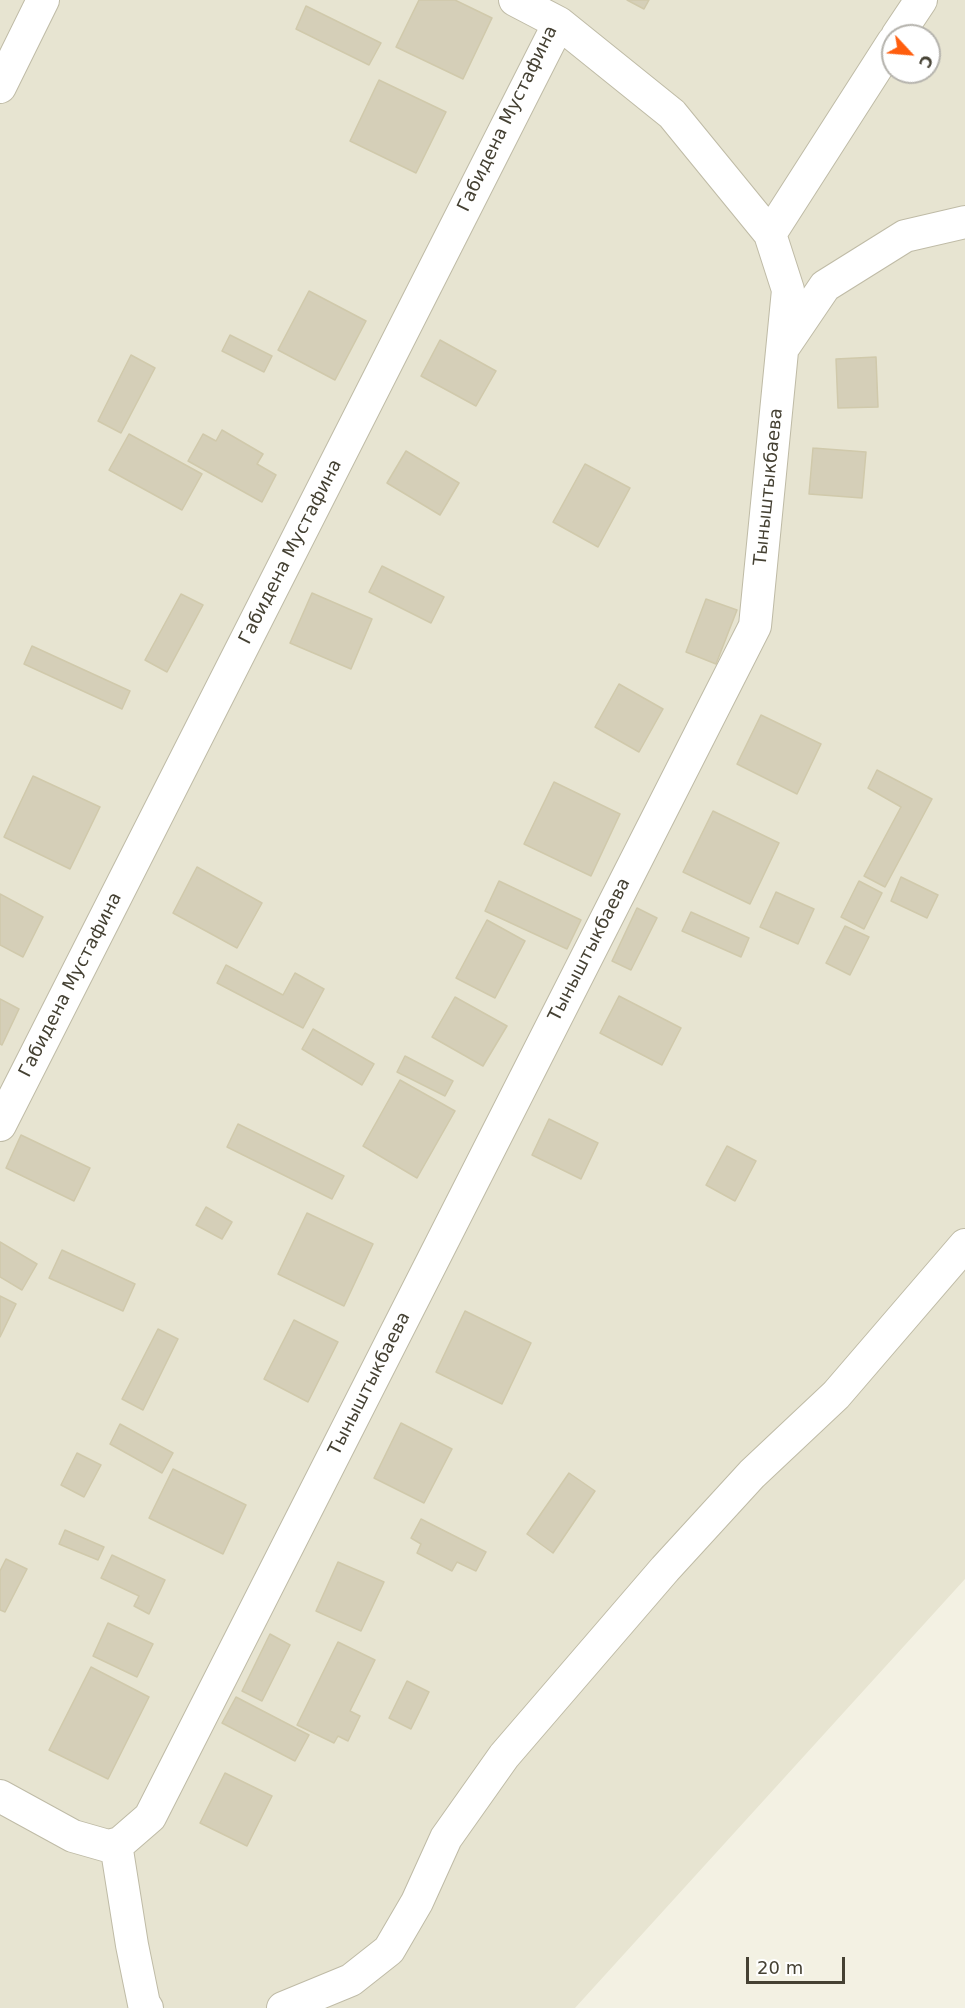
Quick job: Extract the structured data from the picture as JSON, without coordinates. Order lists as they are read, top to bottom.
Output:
{
  "streets": {
    "street": ["Габидена Мустафина", "Тыныштыкбаева"]
  },
  "crossings": [
    ["Габидена Мустафина", "Тыныштыкбаева"]
  ],
  "scale_bar": "20 m",
  "north": "bottom right"
}
